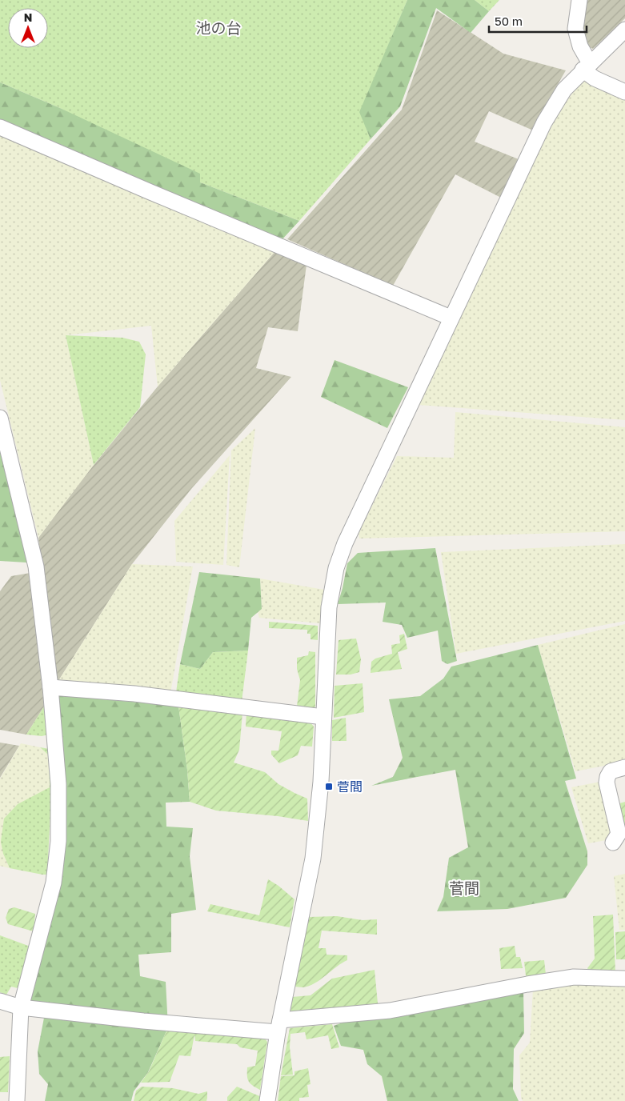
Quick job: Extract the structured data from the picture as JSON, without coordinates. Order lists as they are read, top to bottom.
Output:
{
  "districts": ["池の台", "菅間"],
  "places": {
    "transit": ["菅間"]
  },
  "scale_bar": "50 m",
  "north": "top"
}
